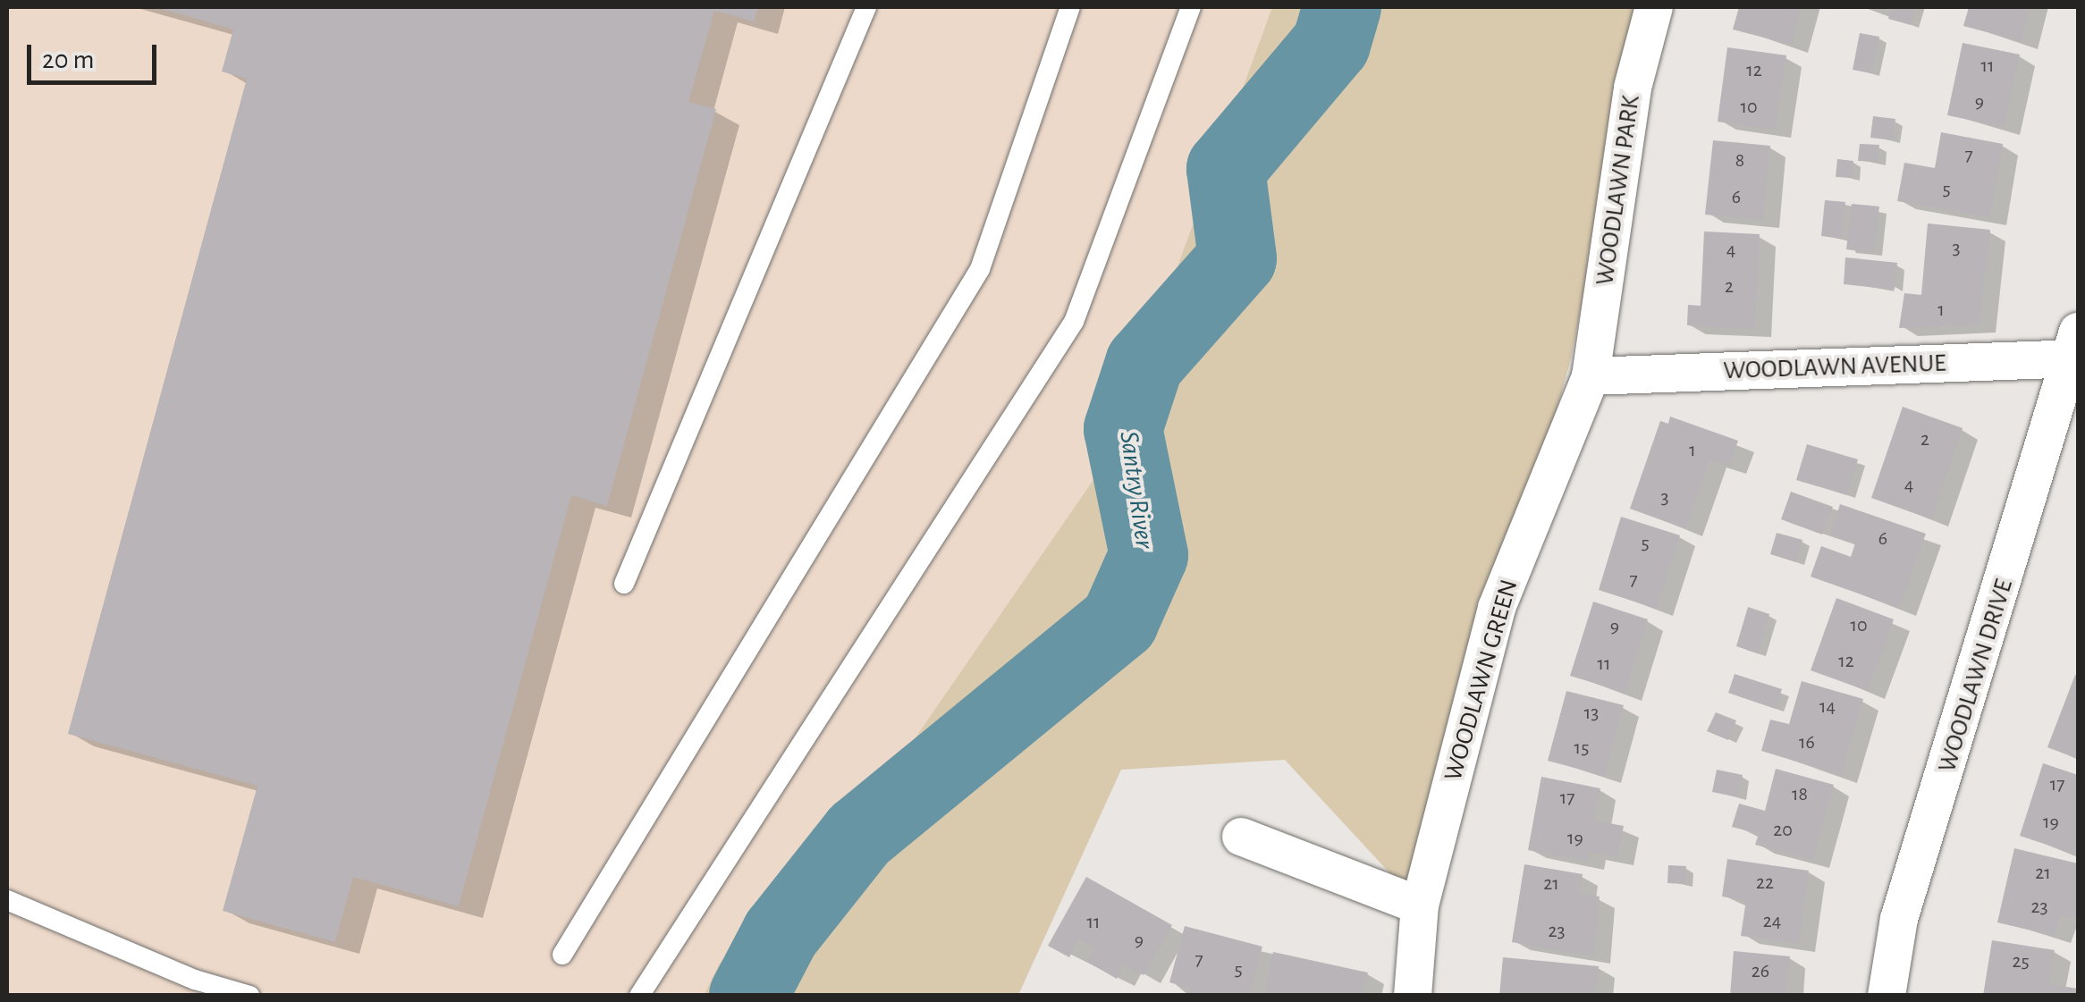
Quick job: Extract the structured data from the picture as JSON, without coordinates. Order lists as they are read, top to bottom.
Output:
{
  "streets": {
    "street": [
      "WOODLAWN PARK",
      "WOODLAWN AVENUE",
      "WOODLAWN DRIVE",
      "WOODLAWN GREEN"
    ]
  },
  "crossings": [
    ["WOODLAWN PARK", "WOODLAWN AVENUE"],
    ["WOODLAWN PARK", "WOODLAWN GREEN"],
    ["WOODLAWN AVENUE", "WOODLAWN DRIVE"],
    ["WOODLAWN AVENUE", "WOODLAWN GREEN"]
  ],
  "water": ["Santry River"],
  "house_numbers": [
    "11",
    "12",
    "9",
    "10",
    "7",
    "8",
    "5",
    "6",
    "3",
    "4",
    "2",
    "1",
    "2",
    "1",
    "4",
    "3",
    "6",
    "5",
    "7",
    "10",
    "9",
    "12",
    "11",
    "14",
    "13",
    "16",
    "15",
    "17",
    "18",
    "17",
    "19",
    "20",
    "19",
    "21",
    "22",
    "21",
    "23",
    "24",
    "11",
    "23",
    "9",
    "7",
    "25",
    "5",
    "26"
  ],
  "scale_bar": "20 m"
}
